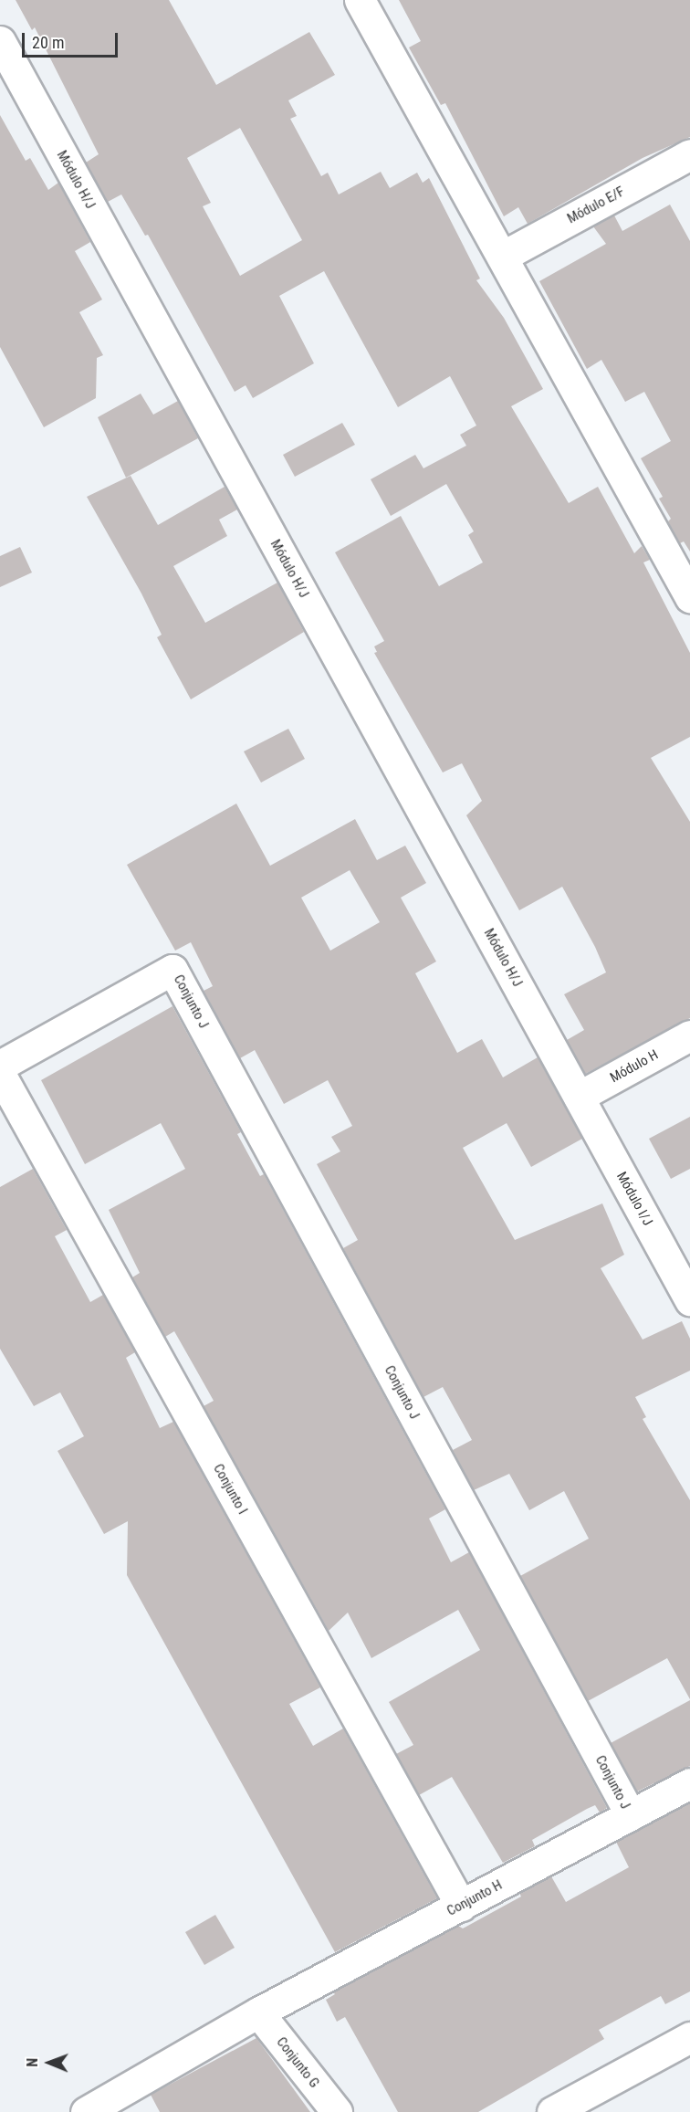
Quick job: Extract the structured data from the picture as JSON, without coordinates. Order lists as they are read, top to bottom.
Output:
{
  "streets": {
    "street": [
      "Módulo H/J",
      "Módulo E/F",
      "Conjunto J",
      "Módulo H",
      "Módulo I/J",
      "Conjunto I",
      "Conjunto H",
      "Conjunto G"
    ]
  },
  "crossings": [
    ["Módulo H/J", "Módulo H"],
    ["Módulo H/J", "Módulo I/J"],
    ["Conjunto J", "Conjunto H"],
    ["Módulo H", "Módulo I/J"],
    ["Conjunto I", "Conjunto H"],
    ["Conjunto H", "Conjunto G"]
  ],
  "scale_bar": "20 m",
  "north": "left"
}
